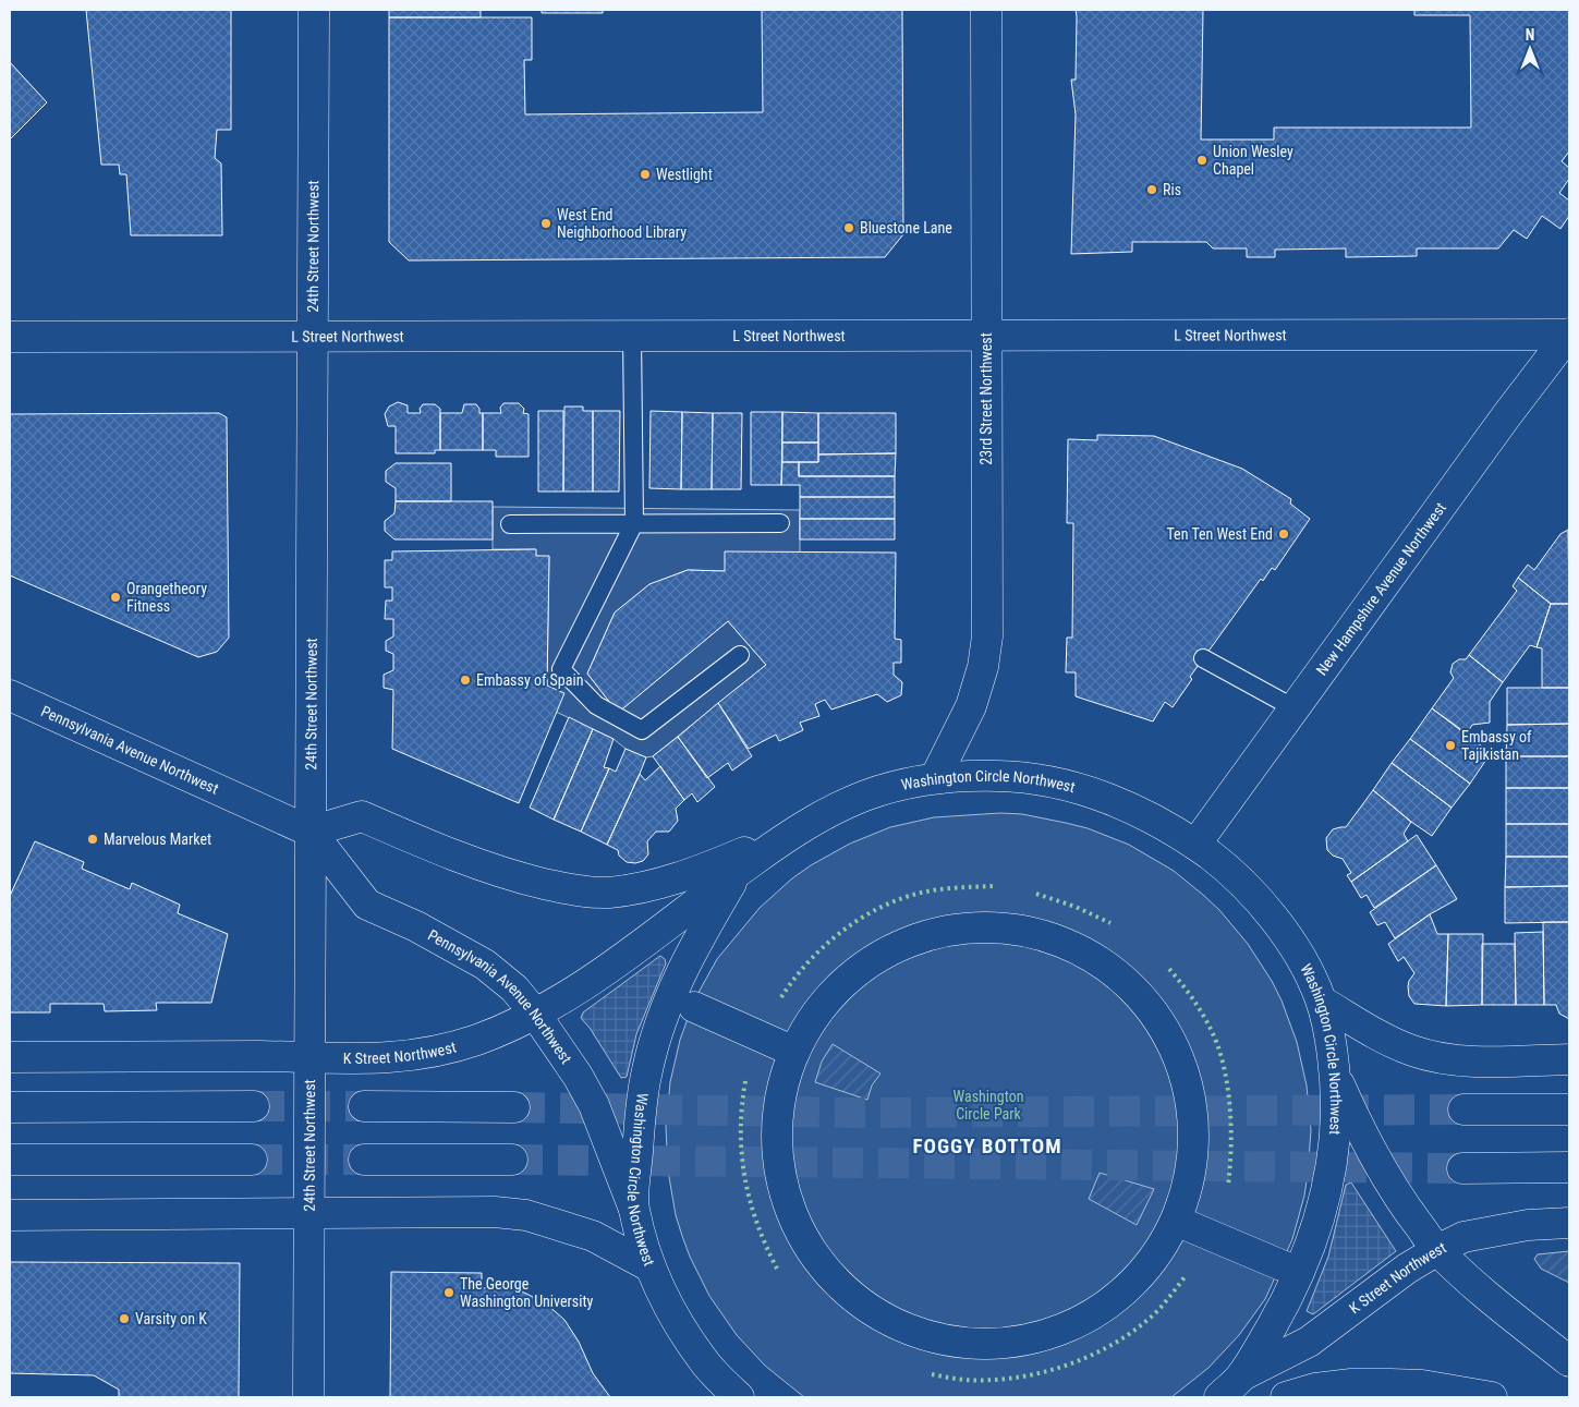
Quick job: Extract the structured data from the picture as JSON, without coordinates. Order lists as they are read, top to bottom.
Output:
{
  "streets": {
    "main road": [
      "24th Street Northwest",
      "L Street Northwest",
      "23rd Street Northwest",
      "New Hampshire Avenue Northwest",
      "Pennsylvania Avenue Northwest",
      "Washington Circle Northwest",
      "K Street Northwest"
    ]
  },
  "crossings": [
    ["24th Street Northwest", "L Street Northwest"],
    ["24th Street Northwest", "Pennsylvania Avenue Northwest"],
    ["24th Street Northwest", "K Street Northwest"],
    ["L Street Northwest", "23rd Street Northwest"],
    ["L Street Northwest", "New Hampshire Avenue Northwest"],
    ["23rd Street Northwest", "Washington Circle Northwest"],
    ["New Hampshire Avenue Northwest", "Washington Circle Northwest"],
    ["Pennsylvania Avenue Northwest", "Washington Circle Northwest"],
    ["Pennsylvania Avenue Northwest", "K Street Northwest"],
    ["Washington Circle Northwest", "K Street Northwest"]
  ],
  "districts": ["FOGGY BOTTOM"],
  "parks": ["Washington Circle Park"],
  "places": [
    "Union Wesley Chapel",
    "Westlight",
    "Ris",
    "West End Neighborhood Library",
    "Bluestone Lane",
    "Ten Ten West End",
    "Orangetheory Fitness",
    "Embassy of Spain",
    "Embassy of Tajikistan",
    "Marvelous Market",
    "The George Washington University",
    "Varsity on K"
  ],
  "north": "top"
}
